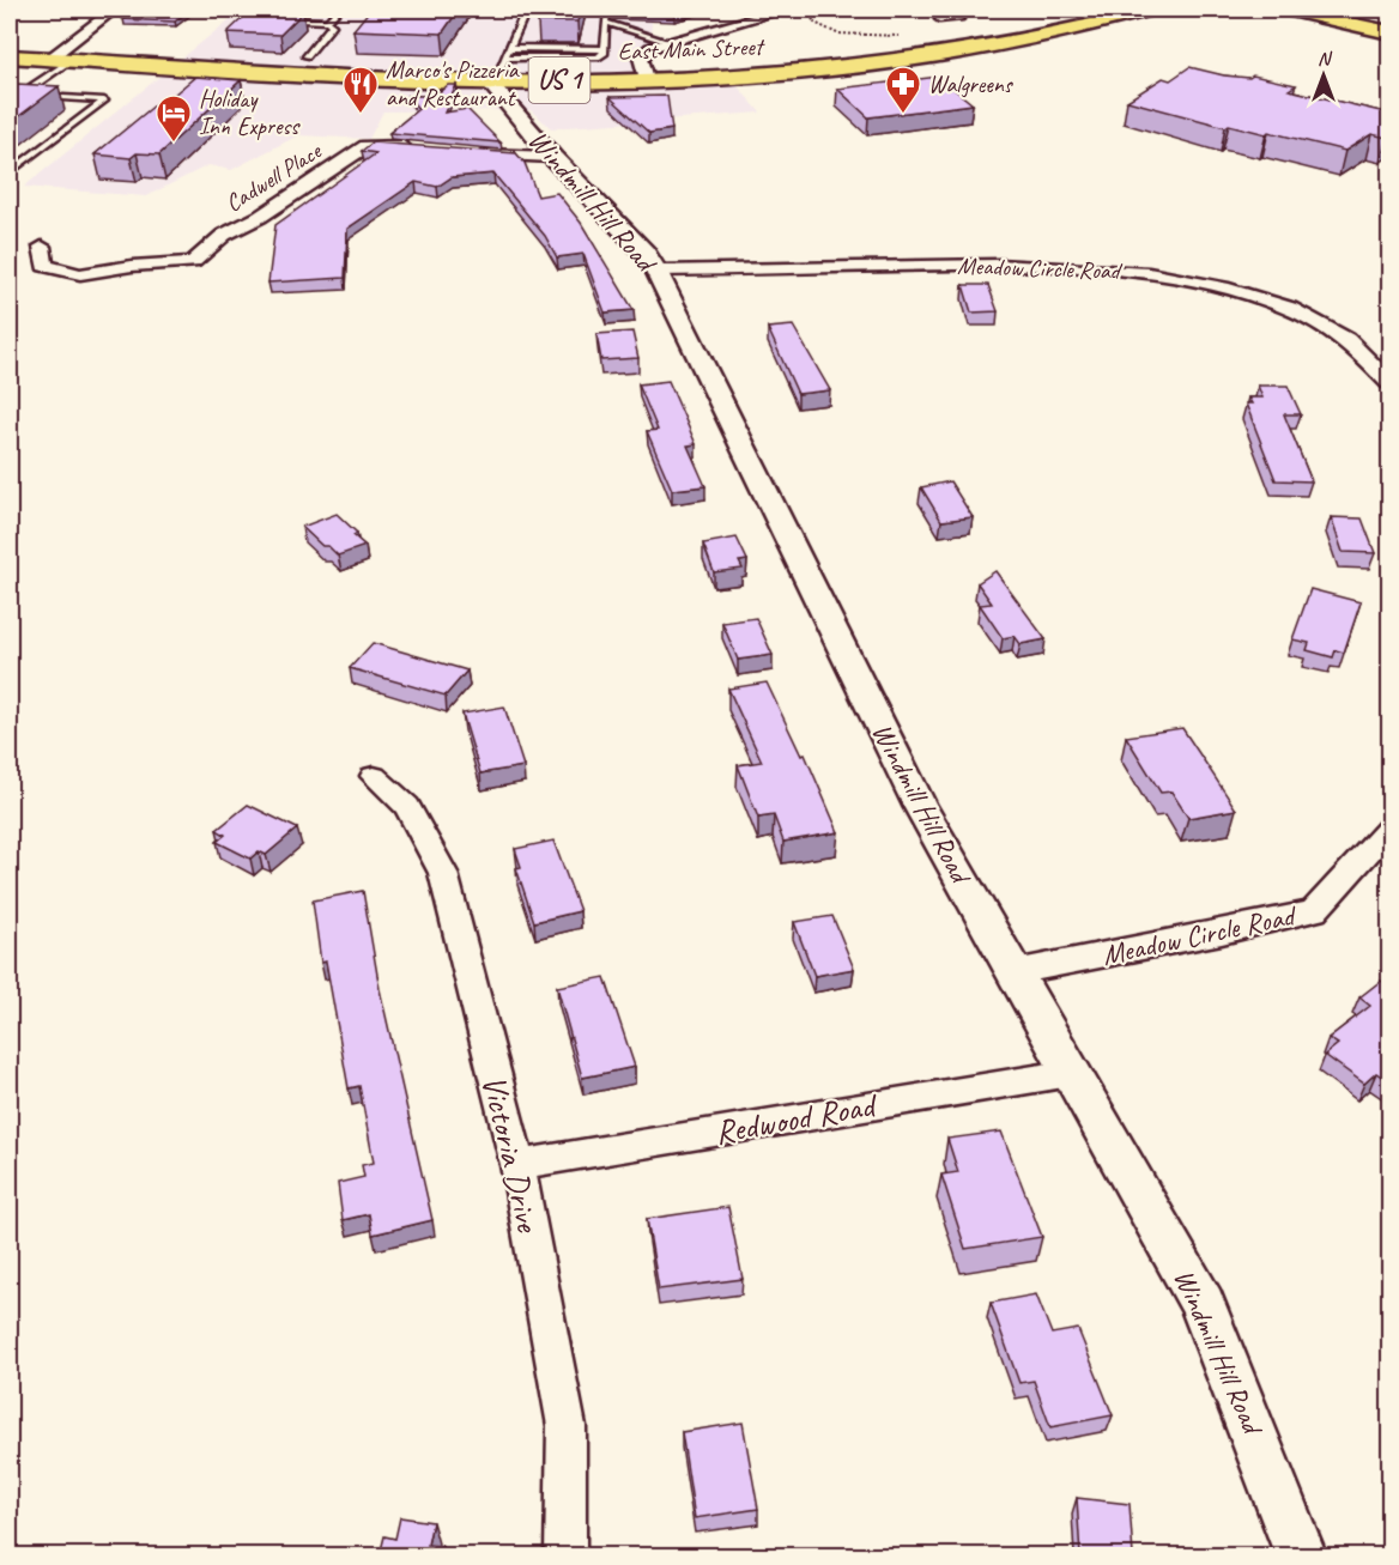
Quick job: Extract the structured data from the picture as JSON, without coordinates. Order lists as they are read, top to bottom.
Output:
{
  "streets": {
    "main road": ["East Main Street", "US 1"],
    "street": [
      "Cadwell Place",
      "Windmill Hill Road",
      "Meadow Circle Road",
      "Redwood Road",
      "Victoria Drive"
    ]
  },
  "crossings": [
    ["East Main Street", "Windmill Hill Road"],
    ["Windmill Hill Road", "Meadow Circle Road"],
    ["Windmill Hill Road", "Redwood Road"],
    ["Redwood Road", "Victoria Drive"]
  ],
  "places": {
    "restaurant": ["Marco's Pizzeria and Restaurant"],
    "pharmacy": ["Walgreens"],
    "hotel": ["Holiday Inn Express"]
  },
  "north": "top"
}
